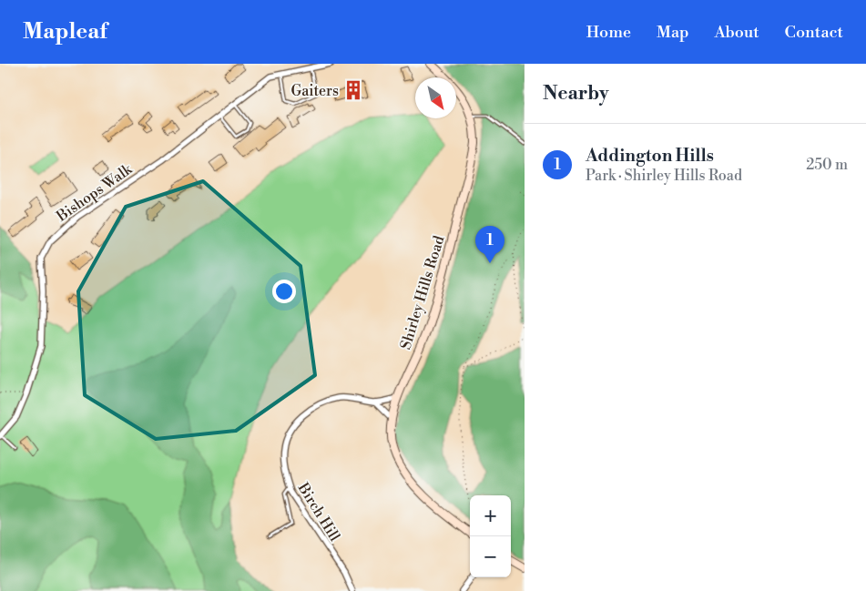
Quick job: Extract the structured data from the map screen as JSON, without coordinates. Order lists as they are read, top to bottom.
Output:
{
  "streets": {
    "street": ["Bishops Walk", "Shirley Hills Road", "Birch Hill"]
  },
  "crossings": [
    ["Shirley Hills Road", "Birch Hill"]
  ],
  "places": {
    "building": ["Gaiters"]
  },
  "north": "bottom right",
  "page": {
    "header": "Mapleaf",
    "nav": [
      "Home",
      "Map",
      "About",
      "Contact"
    ],
    "heading": "Nearby",
    "list": [
      {
        "mark": "1",
        "name": "Addington Hills",
        "note": "Park · Shirley Hills Road",
        "value": "250 m"
      }
    ],
    "pins": "1",
    "map_buttons": ["+", "−"]
  }
}
